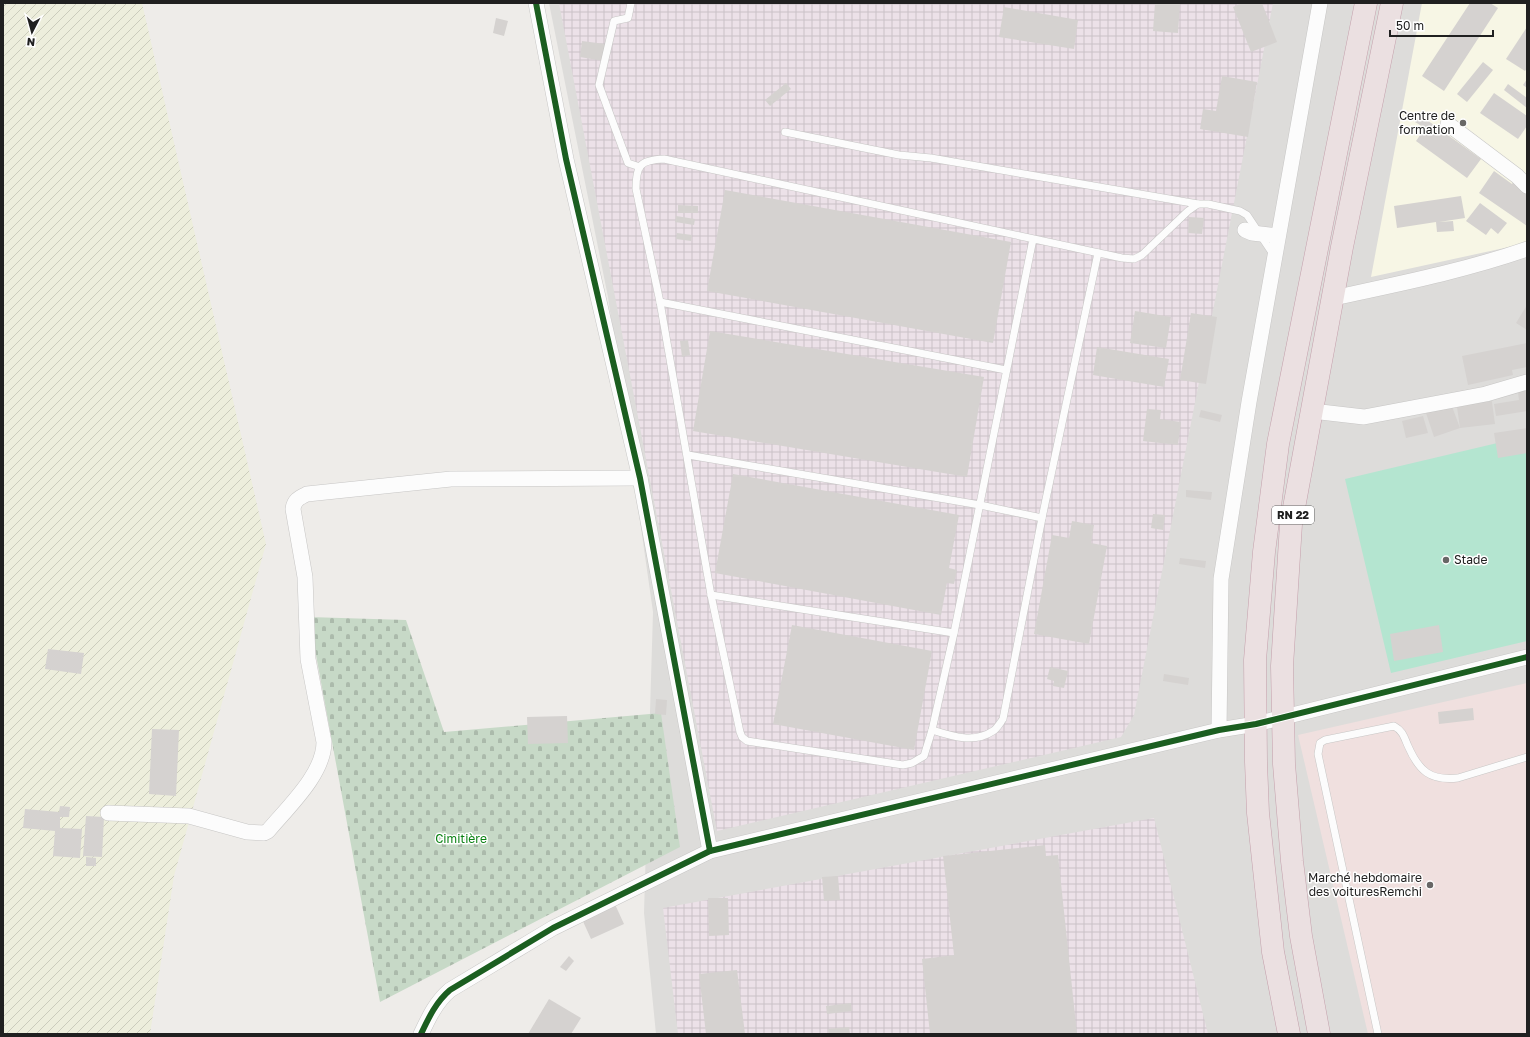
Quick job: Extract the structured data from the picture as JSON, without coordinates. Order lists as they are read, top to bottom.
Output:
{
  "streets": {
    "highway": ["RN 22"]
  },
  "parks": ["Cimitière"],
  "places": ["Centre de formation", "Stade", "Marché hebdomaire des voituresRemchi"],
  "scale_bar": "50 m",
  "north": "bottom"
}
